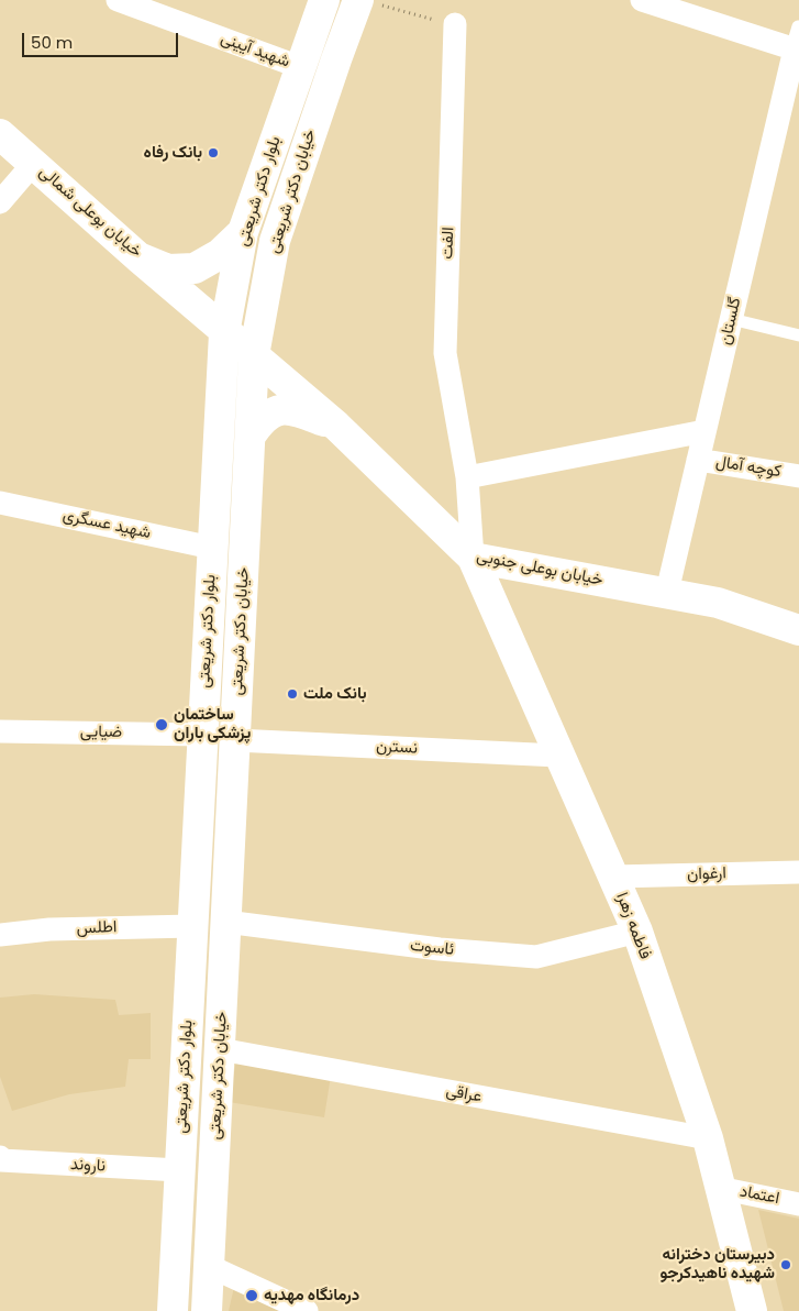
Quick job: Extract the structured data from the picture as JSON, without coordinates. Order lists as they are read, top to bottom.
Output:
{
  "streets": {
    "main road": [
      "بلوار دکتر شریعتی",
      "خیابان دکتر شریعتی",
      "خیابان بوعلی شمالی",
      "خیابان بوعلی جنوبی",
      "فاطمه زهرا"
    ],
    "street": [
      "شهید آیینی",
      "الفت",
      "گلستان",
      "کوچه آمال",
      "شهید عسگری",
      "ضیایی",
      "نسترن",
      "ارغوان",
      "اطلس",
      "ئاسوت",
      "عراقی",
      "ناروند",
      "اعتماد"
    ]
  },
  "crossings": [
    ["شهید آیینی", "بلوار دکتر شریعتی"],
    ["بلوار دکتر شریعتی", "خیابان بوعلی شمالی"],
    ["بلوار دکتر شریعتی", "شهید عسگری"],
    ["بلوار دکتر شریعتی", "خیابان بوعلی جنوبی"],
    ["بلوار دکتر شریعتی", "ضیایی"],
    ["بلوار دکتر شریعتی", "اطلس"],
    ["بلوار دکتر شریعتی", "ناروند"],
    ["خیابان دکتر شریعتی", "خیابان بوعلی جنوبی"],
    ["خیابان دکتر شریعتی", "نسترن"],
    ["خیابان دکتر شریعتی", "ئاسوت"],
    ["خیابان دکتر شریعتی", "عراقی"],
    ["خیابان بوعلی شمالی", "خیابان بوعلی جنوبی"],
    ["الفت", "خیابان بوعلی جنوبی"],
    ["الفت", "فاطمه زهرا"],
    ["گلستان", "کوچه آمال"],
    ["گلستان", "خیابان بوعلی جنوبی"],
    ["خیابان بوعلی جنوبی", "فاطمه زهرا"],
    ["نسترن", "فاطمه زهرا"],
    ["ارغوان", "فاطمه زهرا"],
    ["فاطمه زهرا", "ئاسوت"],
    ["فاطمه زهرا", "عراقی"],
    ["فاطمه زهرا", "اعتماد"]
  ],
  "places": [
    "بانک رفاه",
    "بانک ملت",
    "ساختمان پزشکی باران",
    "دبیرستان دخترانه شهیده ناهیدکرجو",
    "درمانگاه مهدیه"
  ],
  "scale_bar": "50 m"
}
